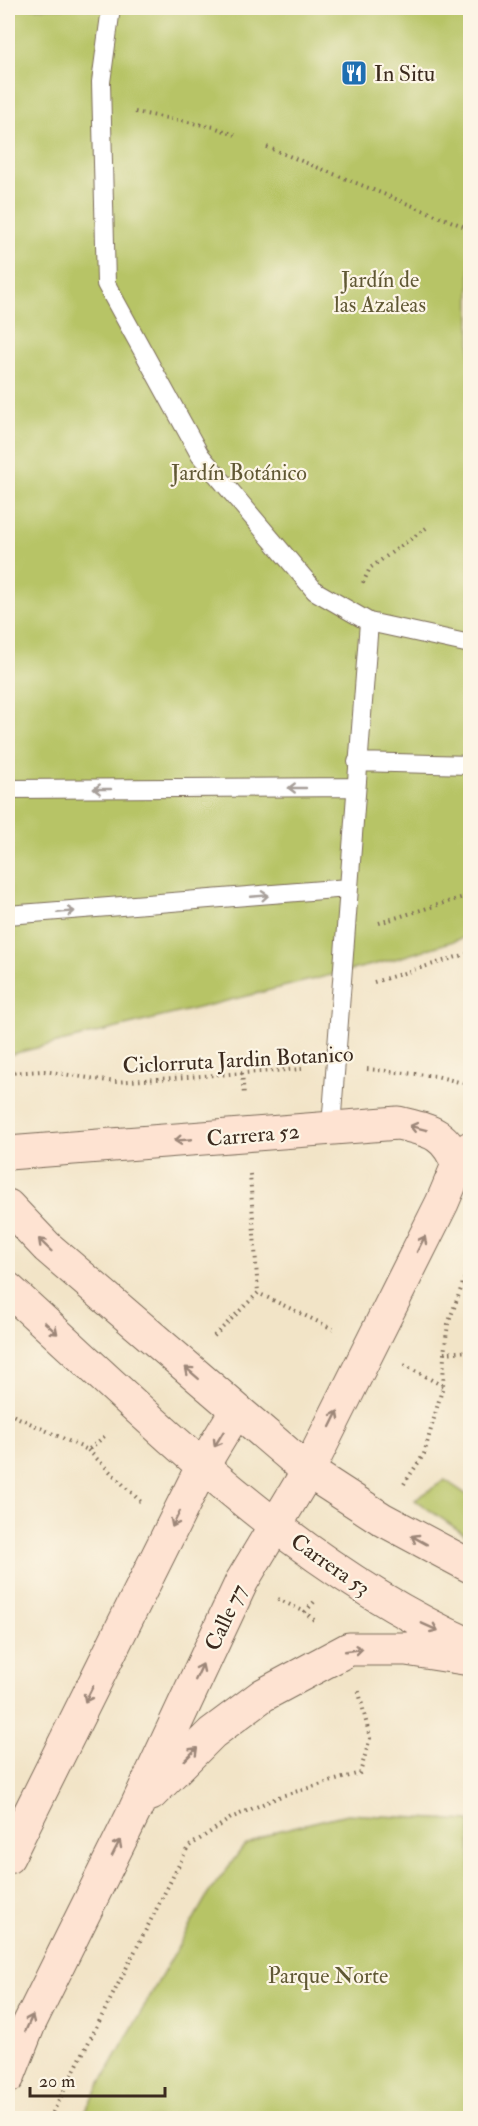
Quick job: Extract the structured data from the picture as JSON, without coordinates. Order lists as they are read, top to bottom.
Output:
{
  "streets": {
    "main road": ["Carrera 52", "Carrera 53", "Calle 77"],
    "path": ["Ciclorruta Jardin Botanico"]
  },
  "crossings": [
    ["Carrera 52", "Calle 77"],
    ["Carrera 53", "Calle 77"]
  ],
  "one_way": ["Carrera 52"],
  "parks": ["Jardín de las Azaleas", "Jardín Botánico", "Parque Norte"],
  "places": {
    "restaurant": ["In Situ"]
  },
  "scale_bar": "20 m"
}
